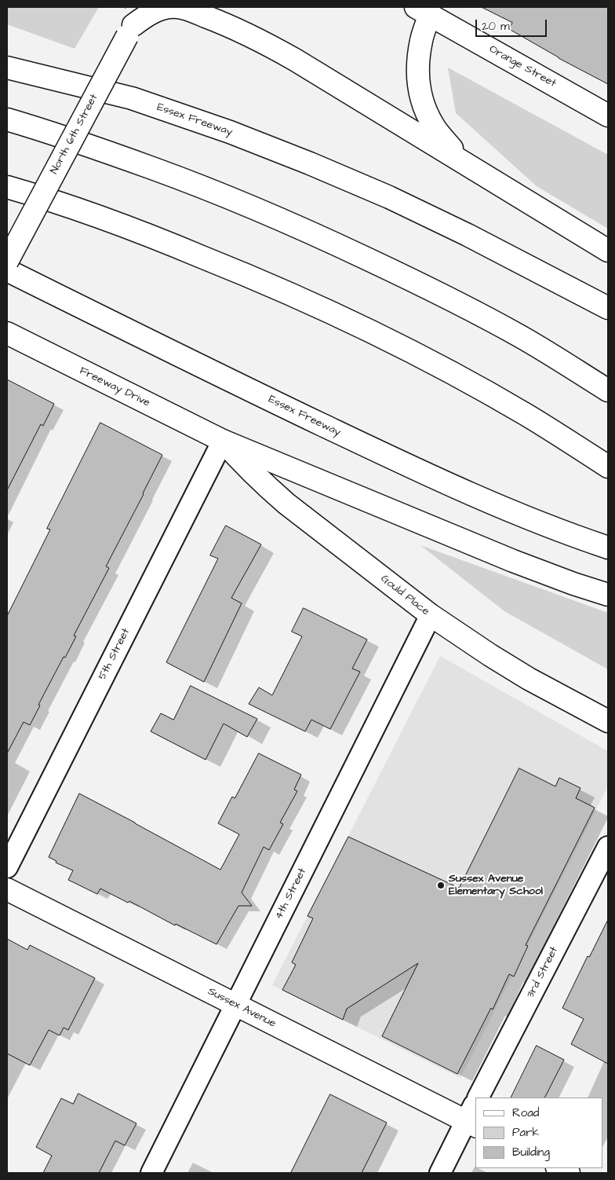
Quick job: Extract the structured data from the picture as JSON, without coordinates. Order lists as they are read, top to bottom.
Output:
{
  "streets": {
    "main road": [
      "Orange Street",
      "Essex Freeway",
      "North 6th Street",
      "Freeway Drive",
      "Gould Place",
      "Sussex Avenue"
    ],
    "street": ["5th Street", "4th Street", "3rd Street"]
  },
  "crossings": [
    ["Freeway Drive", "Gould Place"],
    ["Freeway Drive", "5th Street"],
    ["Gould Place", "5th Street"],
    ["Gould Place", "4th Street"],
    ["4th Street", "Sussex Avenue"],
    ["3rd Street", "Sussex Avenue"]
  ],
  "places": ["Sussex Avenue Elementary School"],
  "legend": ["Road", "Park", "Building"],
  "scale_bar": "20 m"
}
